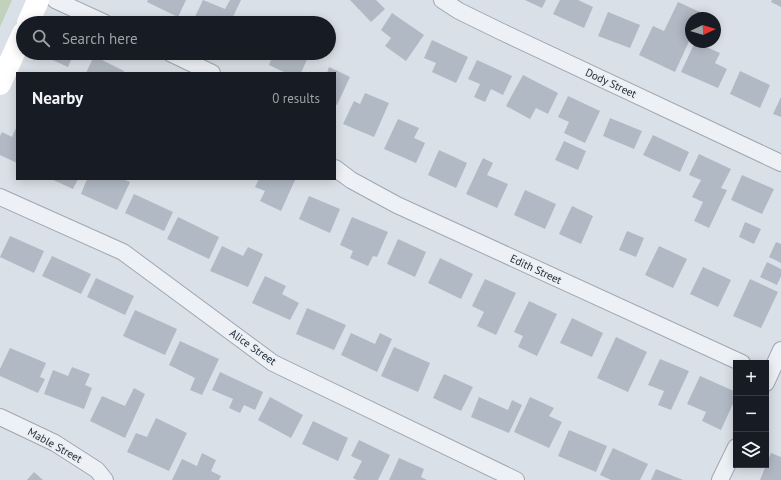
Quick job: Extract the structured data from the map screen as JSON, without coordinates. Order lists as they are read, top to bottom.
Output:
{
  "streets": {
    "street": [
      "Dody Street",
      "Edith Street",
      "Alice Street",
      "Mable Street"
    ]
  },
  "north": "right",
  "page": {
    "search": "Search here",
    "heading": ["Nearby", "0 results"],
    "map_buttons": ["+", "−"]
  }
}
